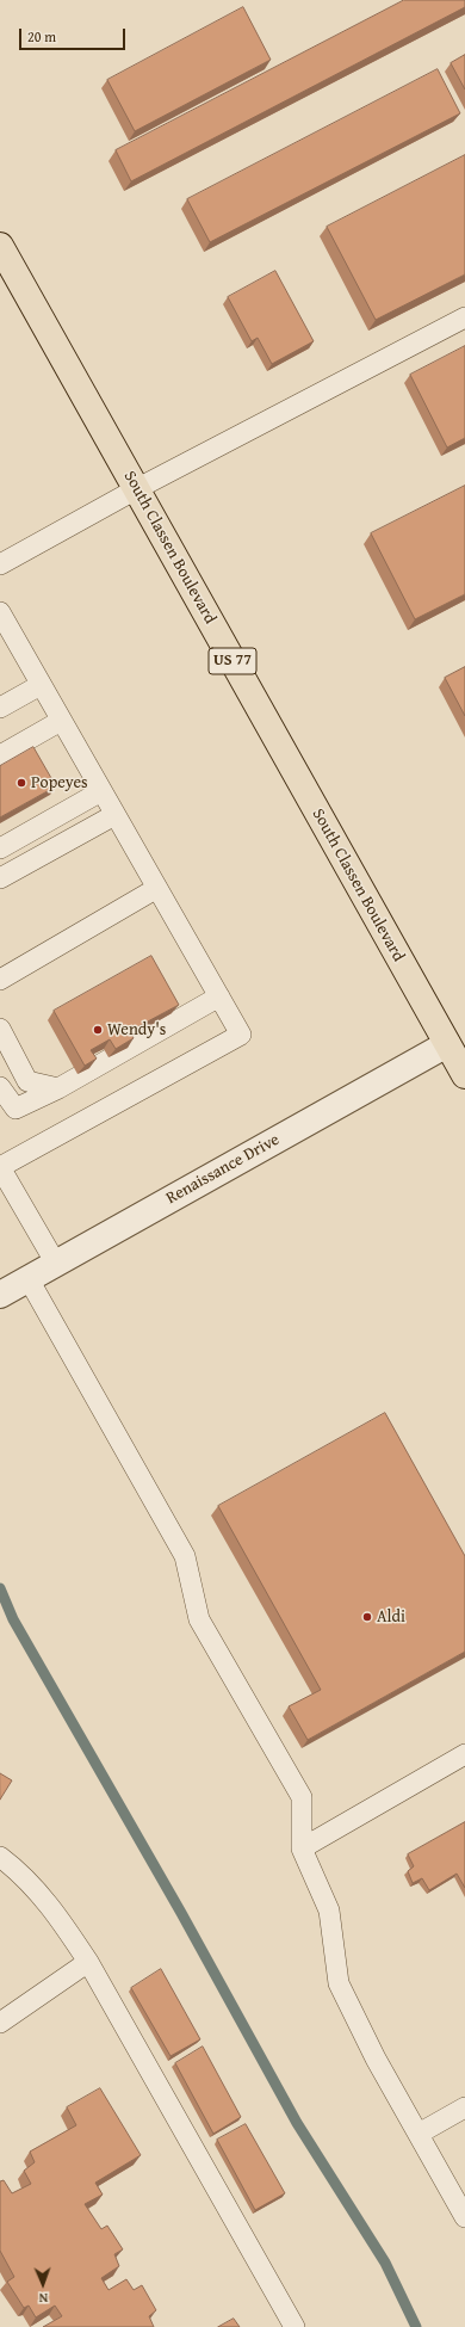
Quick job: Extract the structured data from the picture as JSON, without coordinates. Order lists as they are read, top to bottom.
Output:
{
  "streets": {
    "main road": ["South Classen Boulevard", "US 77"],
    "street": ["Renaissance Drive"]
  },
  "crossings": [
    ["South Classen Boulevard", "Renaissance Drive"]
  ],
  "places": ["Popeyes", "Wendy's", "Aldi"],
  "scale_bar": "20 m",
  "north": "bottom"
}
